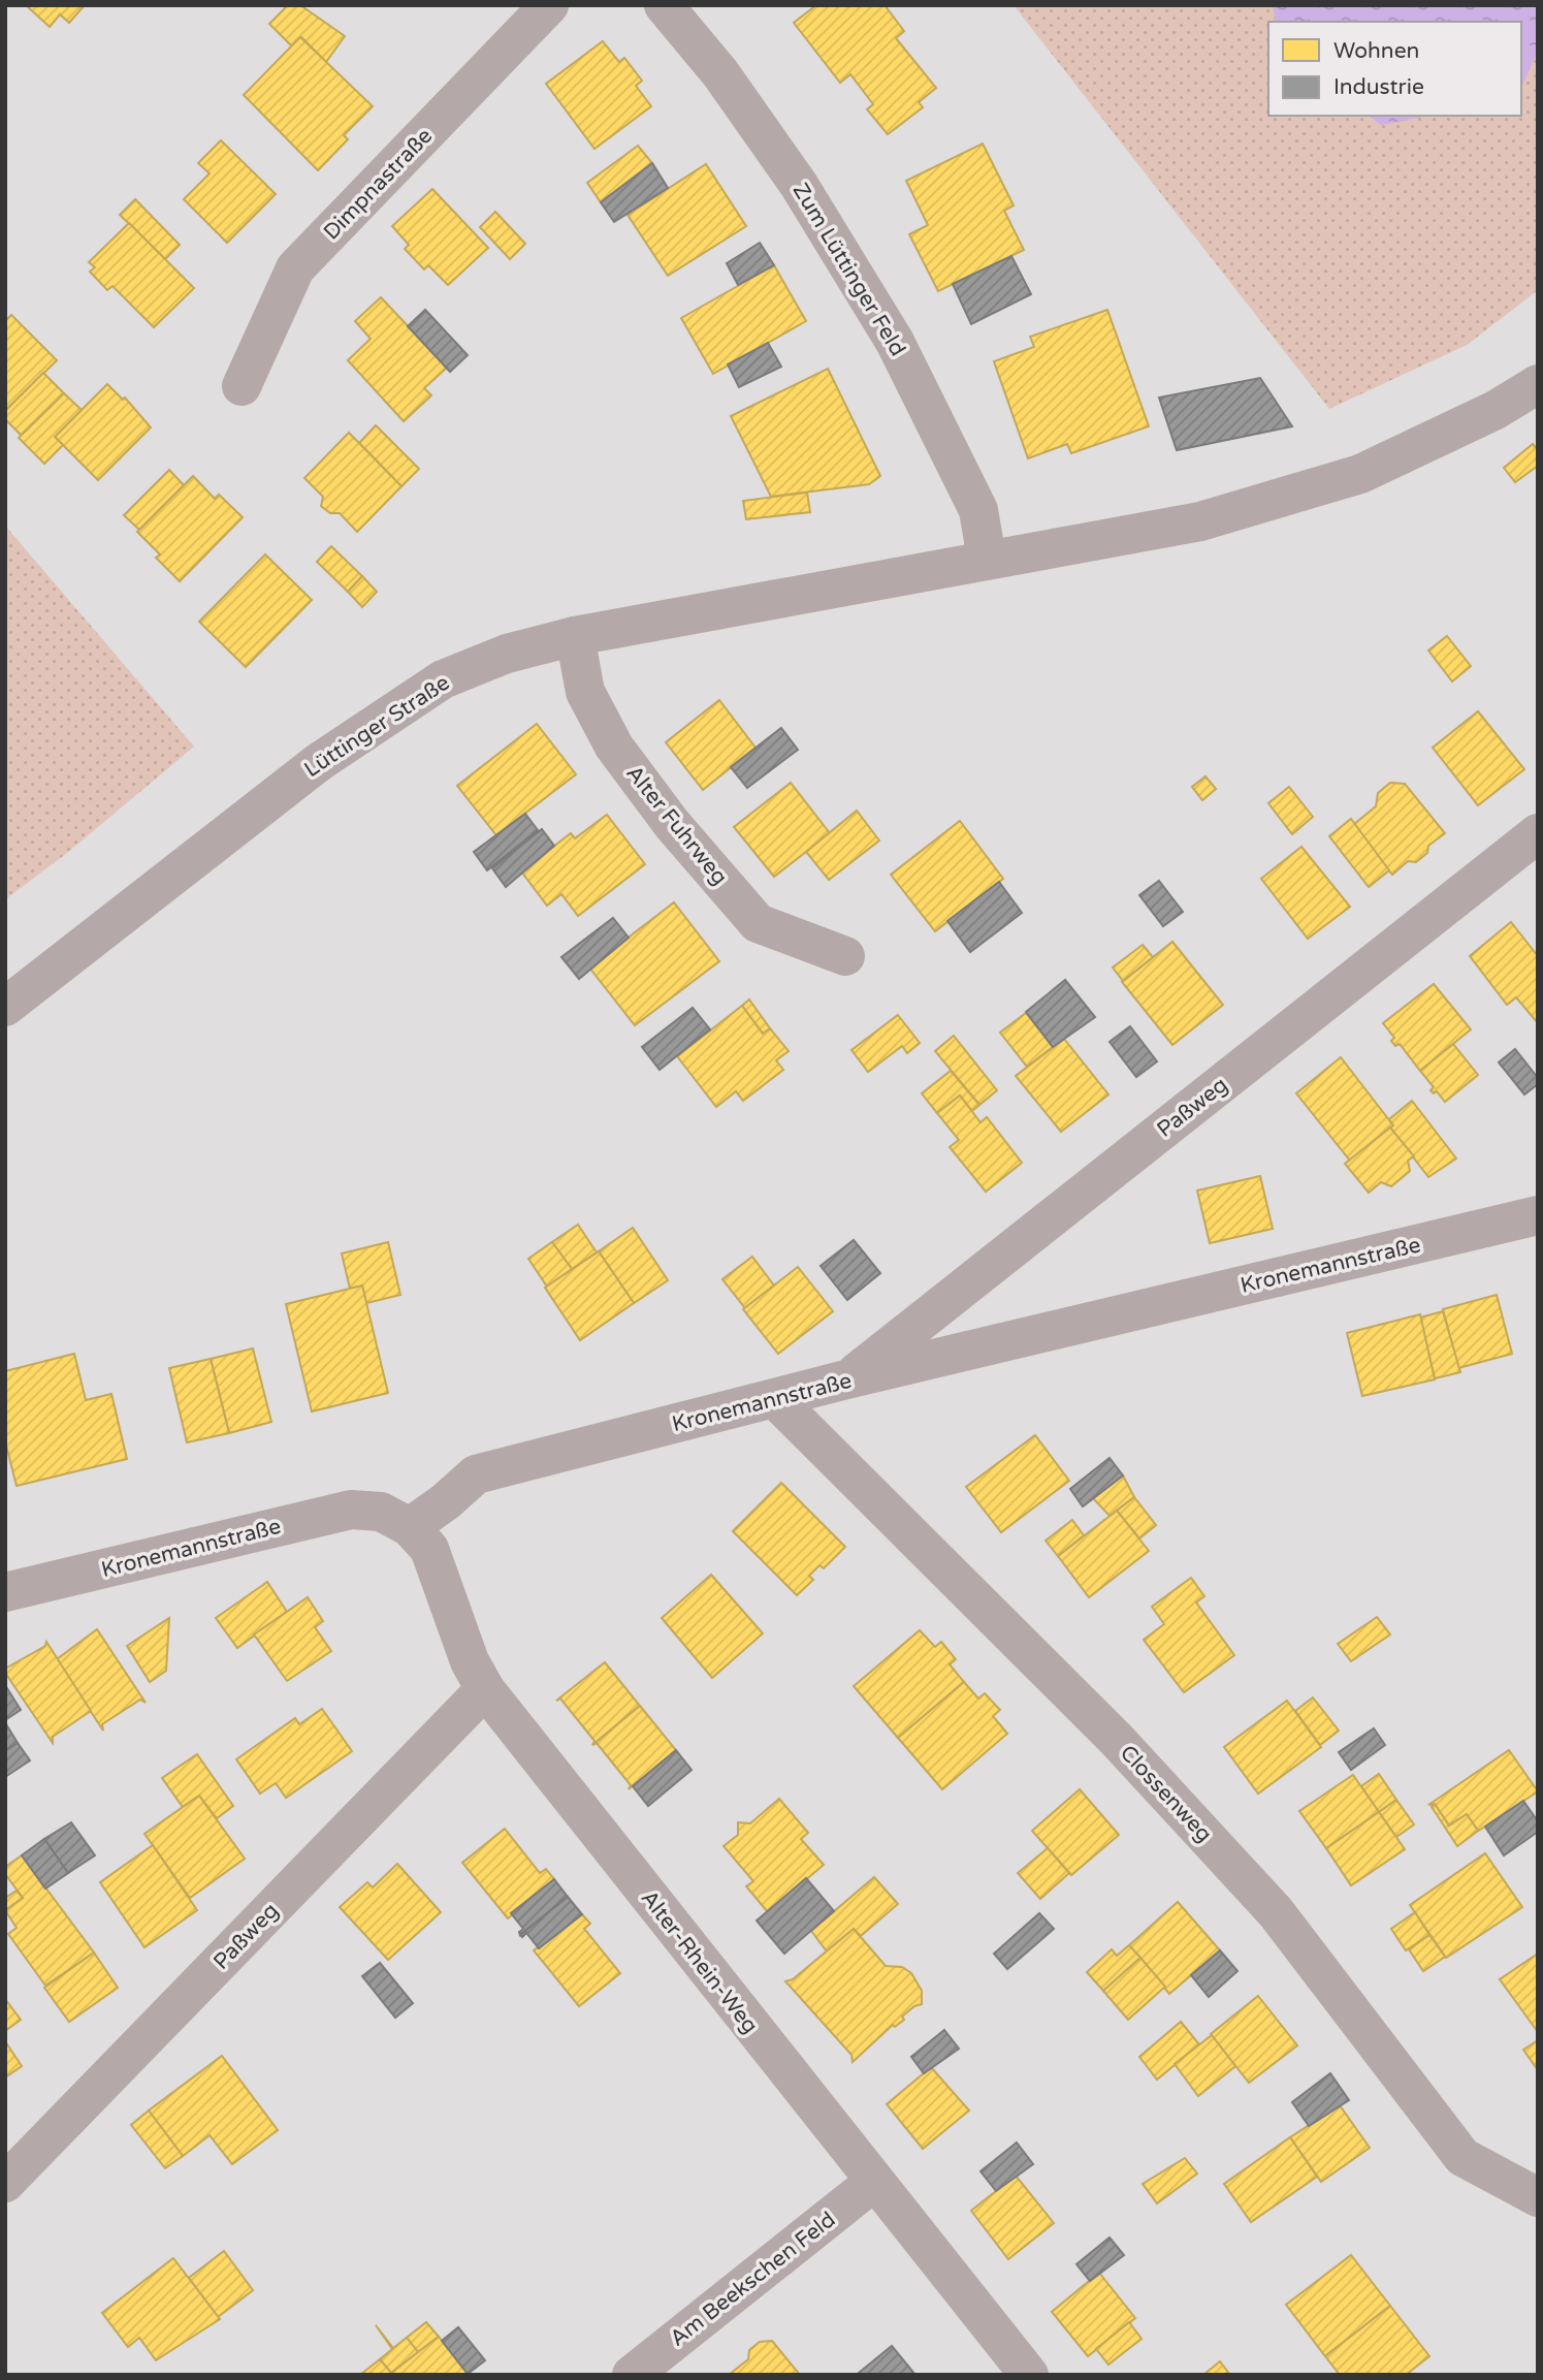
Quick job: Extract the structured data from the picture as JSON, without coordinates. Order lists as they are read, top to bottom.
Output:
{
  "streets": {
    "street": [
      "Dimpnastraße",
      "Zum Lüttinger Feld",
      "Lüttinger Straße",
      "Alter Fuhrweg",
      "Paßweg",
      "Kronemannstraße",
      "Clossenweg",
      "Alter-Rhein-Weg",
      "Am Beekschen Feld"
    ]
  },
  "crossings": [
    ["Zum Lüttinger Feld", "Lüttinger Straße"],
    ["Lüttinger Straße", "Alter Fuhrweg"],
    ["Paßweg", "Kronemannstraße"],
    ["Paßweg", "Alter-Rhein-Weg"],
    ["Kronemannstraße", "Clossenweg"],
    ["Kronemannstraße", "Alter-Rhein-Weg"],
    ["Alter-Rhein-Weg", "Am Beekschen Feld"]
  ],
  "legend": ["Wohnen", "Industrie"]
}
